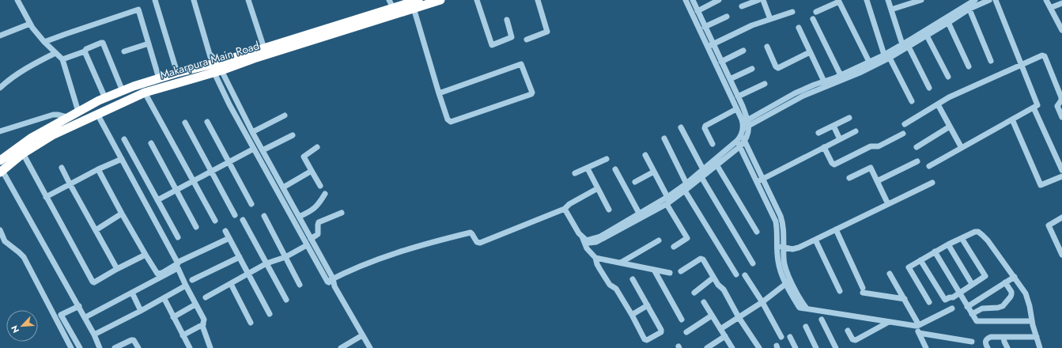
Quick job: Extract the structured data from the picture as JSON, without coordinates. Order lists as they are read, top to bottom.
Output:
{
  "streets": {
    "highway": ["Makarpura Main Road"]
  },
  "north": "bottom left"
}
